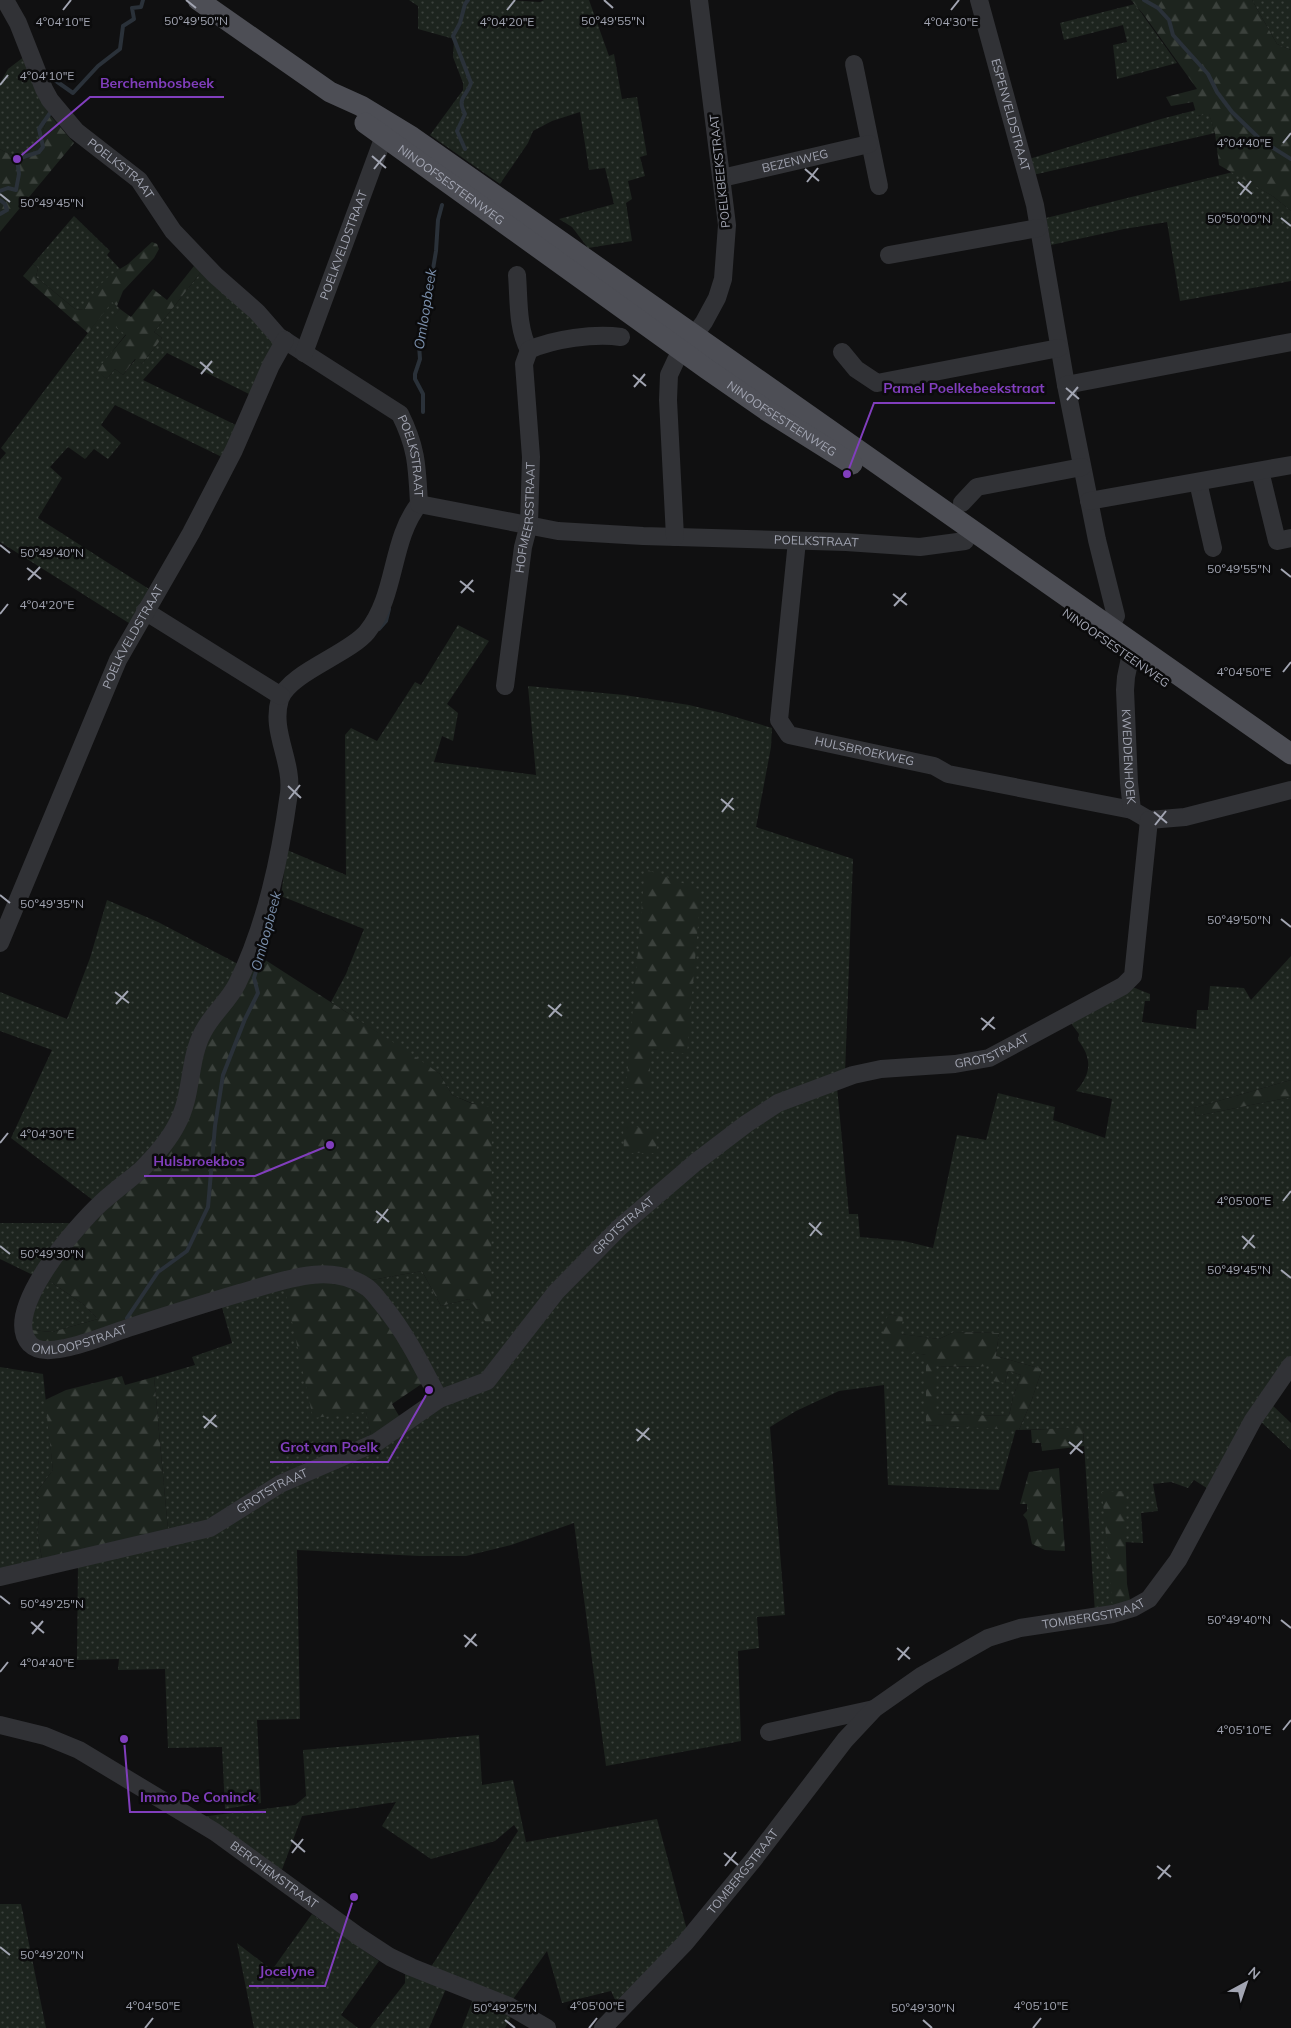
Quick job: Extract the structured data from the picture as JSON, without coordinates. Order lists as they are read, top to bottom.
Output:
{
  "streets": {
    "main road": ["NINOOFSESTEENWEG"],
    "street": [
      "ESPENVELDSTRAAT",
      "BEZENWEG",
      "POELKSTRAAT",
      "POELKBEEKSTRAAT",
      "POELKVELDSTRAAT",
      "HOFMEERSSTRAAT",
      "HULSBROEKWEG",
      "KWEDDENHOEK",
      "GROTSTRAAT",
      "OMLOOPSTRAAT",
      "TOMBERGSTRAAT",
      "BERCHEMSTRAAT"
    ]
  },
  "crossings": [
    ["ESPENVELDSTRAAT", "NINOOFSESTEENWEG"],
    ["BEZENWEG", "POELKBEEKSTRAAT"],
    ["POELKSTRAAT", "POELKBEEKSTRAAT"],
    ["POELKSTRAAT", "NINOOFSESTEENWEG"],
    ["POELKSTRAAT", "POELKVELDSTRAAT"],
    ["POELKSTRAAT", "HOFMEERSSTRAAT"],
    ["POELKSTRAAT", "HULSBROEKWEG"],
    ["POELKBEEKSTRAAT", "NINOOFSESTEENWEG"],
    ["NINOOFSESTEENWEG", "POELKVELDSTRAAT"],
    ["NINOOFSESTEENWEG", "KWEDDENHOEK"],
    ["HULSBROEKWEG", "KWEDDENHOEK"],
    ["KWEDDENHOEK", "GROTSTRAAT"],
    ["GROTSTRAAT", "OMLOOPSTRAAT"]
  ],
  "water": ["Omloopbeek"],
  "places": [
    "Berchembosbeek",
    "Pamel Poelkebeekstraat",
    "Hulsbroekbos",
    "Grot van Poelk",
    "Immo De Coninck",
    "Jocelyne"
  ],
  "north": "top right",
  "coordinates": [
    "50°49'55\"N",
    "50°49'50\"N",
    "4°04'10\"E",
    "4°04'20\"E",
    "4°04'30\"E",
    "4°04'40\"E",
    "50°49'45\"N",
    "50°50'00\"N",
    "50°49'40\"N",
    "4°04'50\"E",
    "50°49'35\"N",
    "4°05'00\"E",
    "50°49'30\"N",
    "50°49'25\"N",
    "4°05'10\"E",
    "50°49'20\"N"
  ]
}
